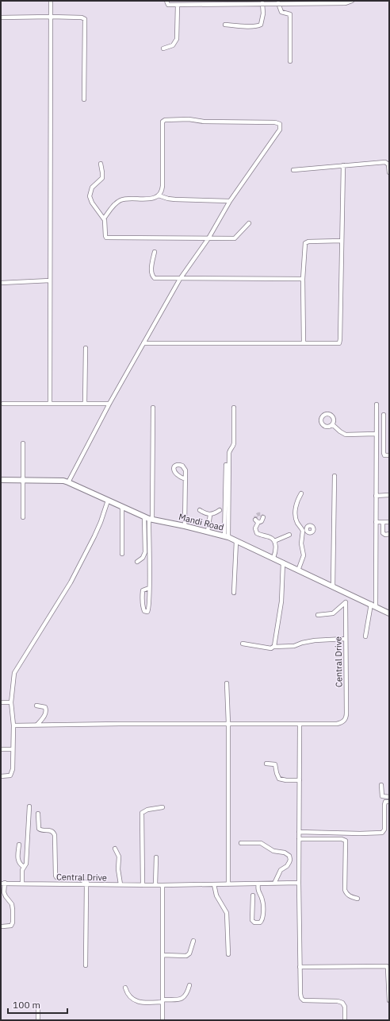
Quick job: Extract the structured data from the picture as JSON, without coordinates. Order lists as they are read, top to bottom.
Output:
{
  "streets": {
    "street": ["Mandi Road", "Central Drive"]
  },
  "scale_bar": "100 m"
}
